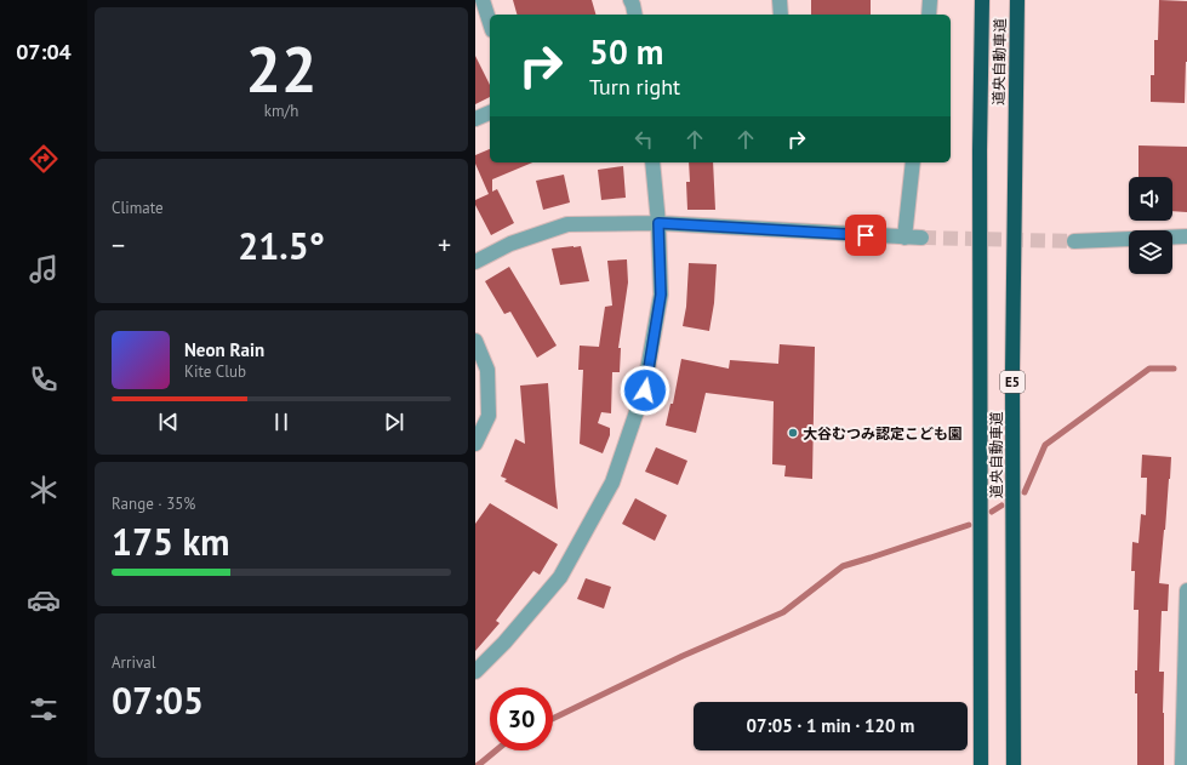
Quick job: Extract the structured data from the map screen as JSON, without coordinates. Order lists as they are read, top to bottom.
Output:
{
  "streets": {
    "highway": ["道央自動車道", "E5"]
  },
  "places": ["大谷むつみ認定こども園"],
  "page": {
    "tabs": "07:04",
    "tile": [
      ["22", "km/h"],
      "Climate",
      ["Range · 35%", "175 km"],
      ["Arrival", "07:05"]
    ],
    "turn": ["50 m", "Turn right"],
    "heat": ["−", "21.5°", "+"],
    "song": ["Neon Rain", "Kite Club"],
    "limit": "30",
    "trip": "07:05 · 1 min · 120 m"
  }
}
